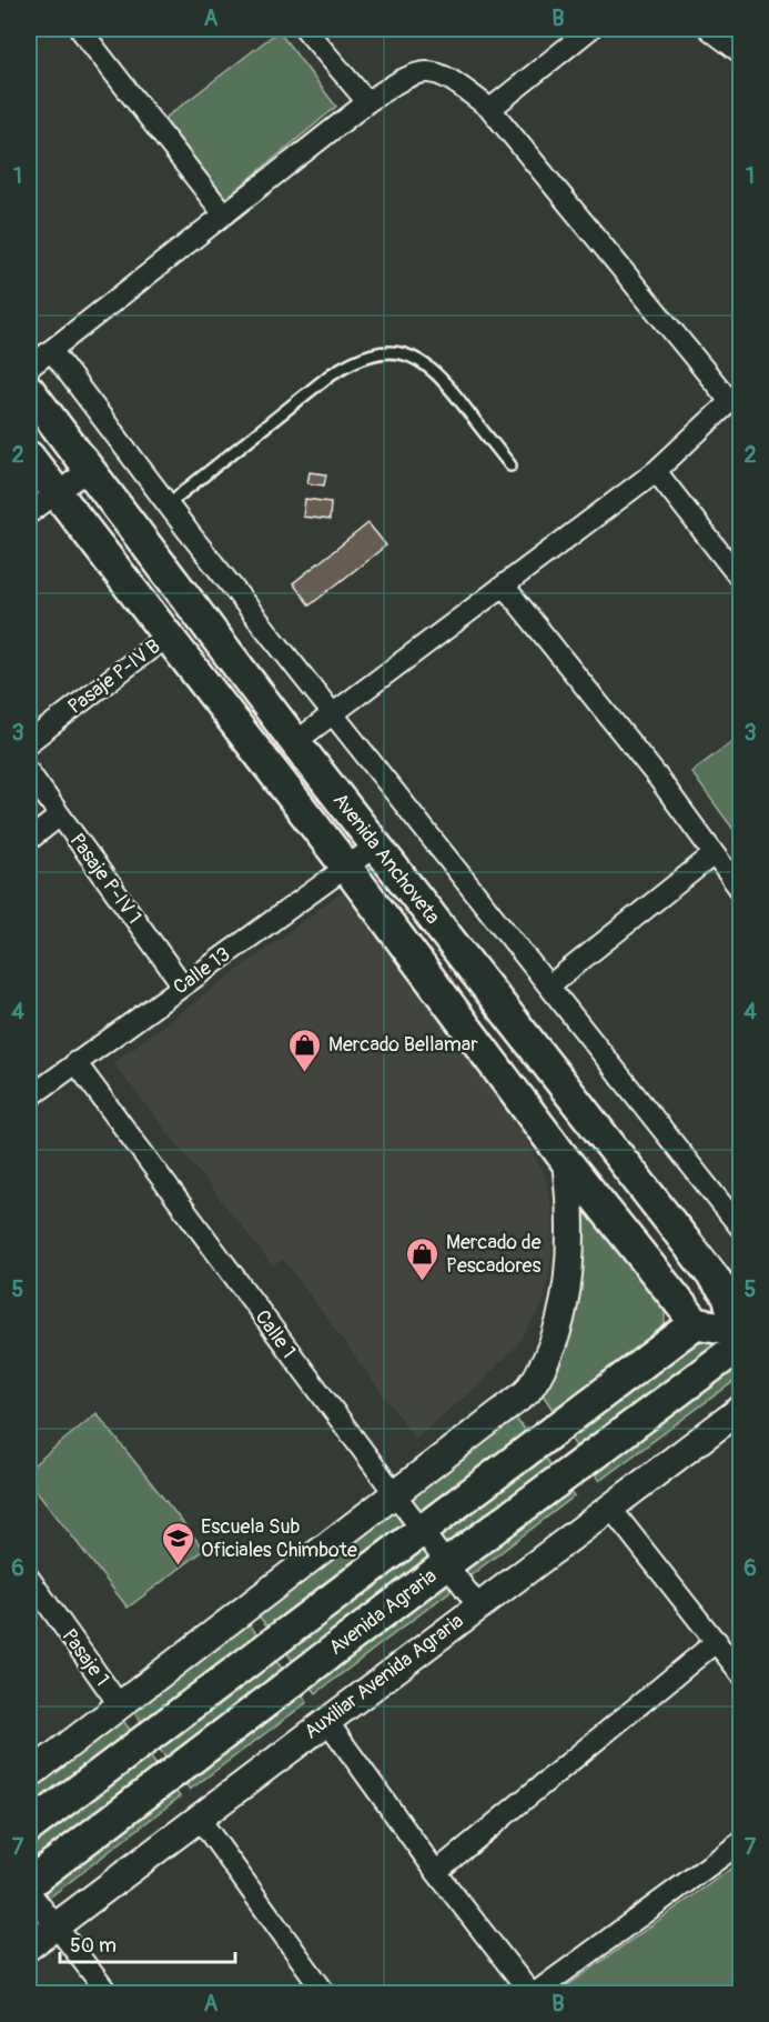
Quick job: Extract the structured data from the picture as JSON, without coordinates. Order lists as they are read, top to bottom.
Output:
{
  "streets": {
    "main road": ["Avenida Anchoveta", "Avenida Agraria"],
    "street": [
      "Pasaje P-IV B",
      "Pasaje P-IV 1",
      "Calle 13",
      "Calle 1",
      "Pasaje 1",
      "Auxiliar Avenida Agraria"
    ]
  },
  "crossings": [
    ["Pasaje P-IV B", "Avenida Anchoveta"],
    ["Avenida Anchoveta", "Calle 13"],
    ["Avenida Anchoveta", "Avenida Agraria"],
    ["Pasaje P-IV 1", "Calle 13"],
    ["Calle 13", "Calle 1"],
    ["Calle 1", "Avenida Agraria"],
    ["Calle 1", "Auxiliar Avenida Agraria"]
  ],
  "places": {
    "shop": ["Mercado Bellamar", "Mercado de Pescadores"],
    "school or university": ["Escuela Sub Oficiales Chimbote"]
  },
  "scale_bar": "50 m",
  "grid": {
    "columns": ["A", "B"],
    "rows": [
      "1",
      "2",
      "3",
      "4",
      "5",
      "6",
      "7"
    ]
  }
}
